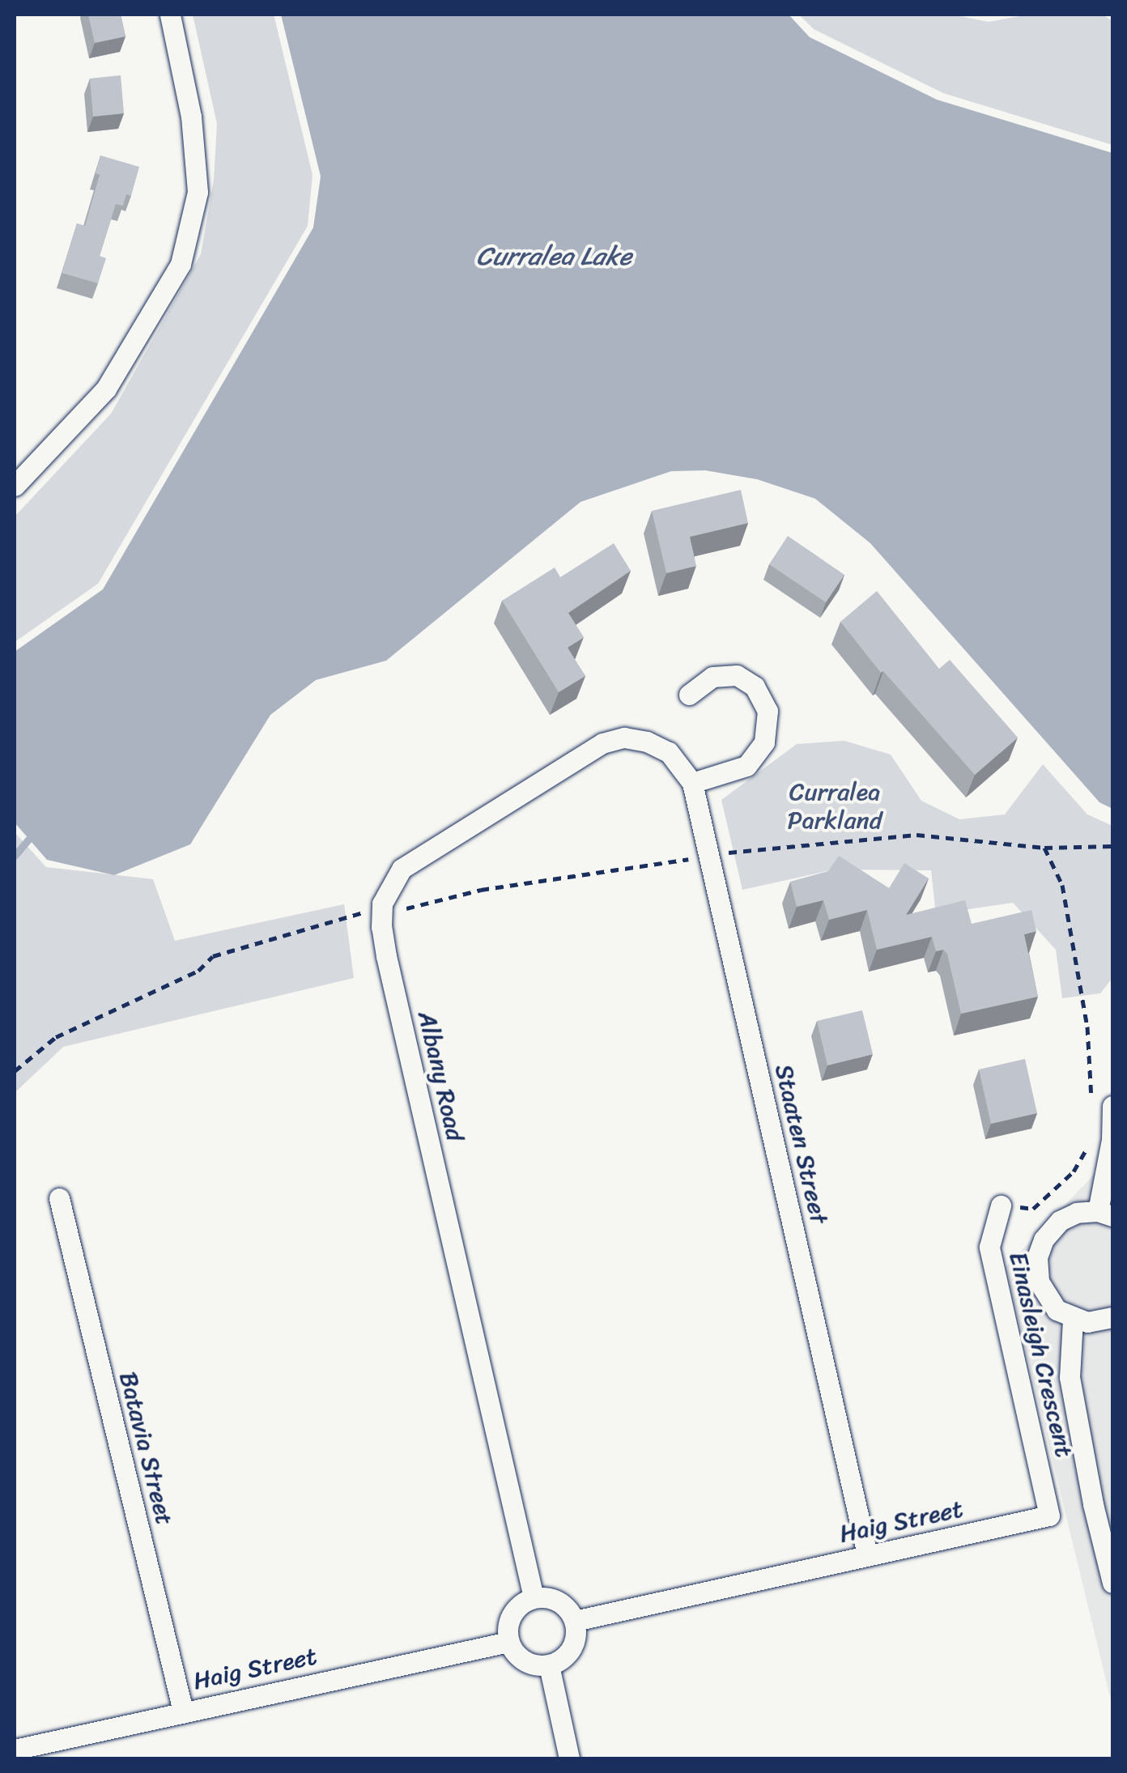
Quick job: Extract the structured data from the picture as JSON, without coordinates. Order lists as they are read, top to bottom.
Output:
{
  "streets": {
    "street": [
      "Albany Road",
      "Staaten Street",
      "Einasleigh Crescent",
      "Batavia Street",
      "Haig Street"
    ]
  },
  "crossings": [
    ["Albany Road", "Staaten Street"],
    ["Albany Road", "Haig Street"],
    ["Staaten Street", "Haig Street"],
    ["Einasleigh Crescent", "Haig Street"],
    ["Batavia Street", "Haig Street"]
  ],
  "water": ["Curralea Lake"],
  "parks": ["Curralea Parkland"]
}
